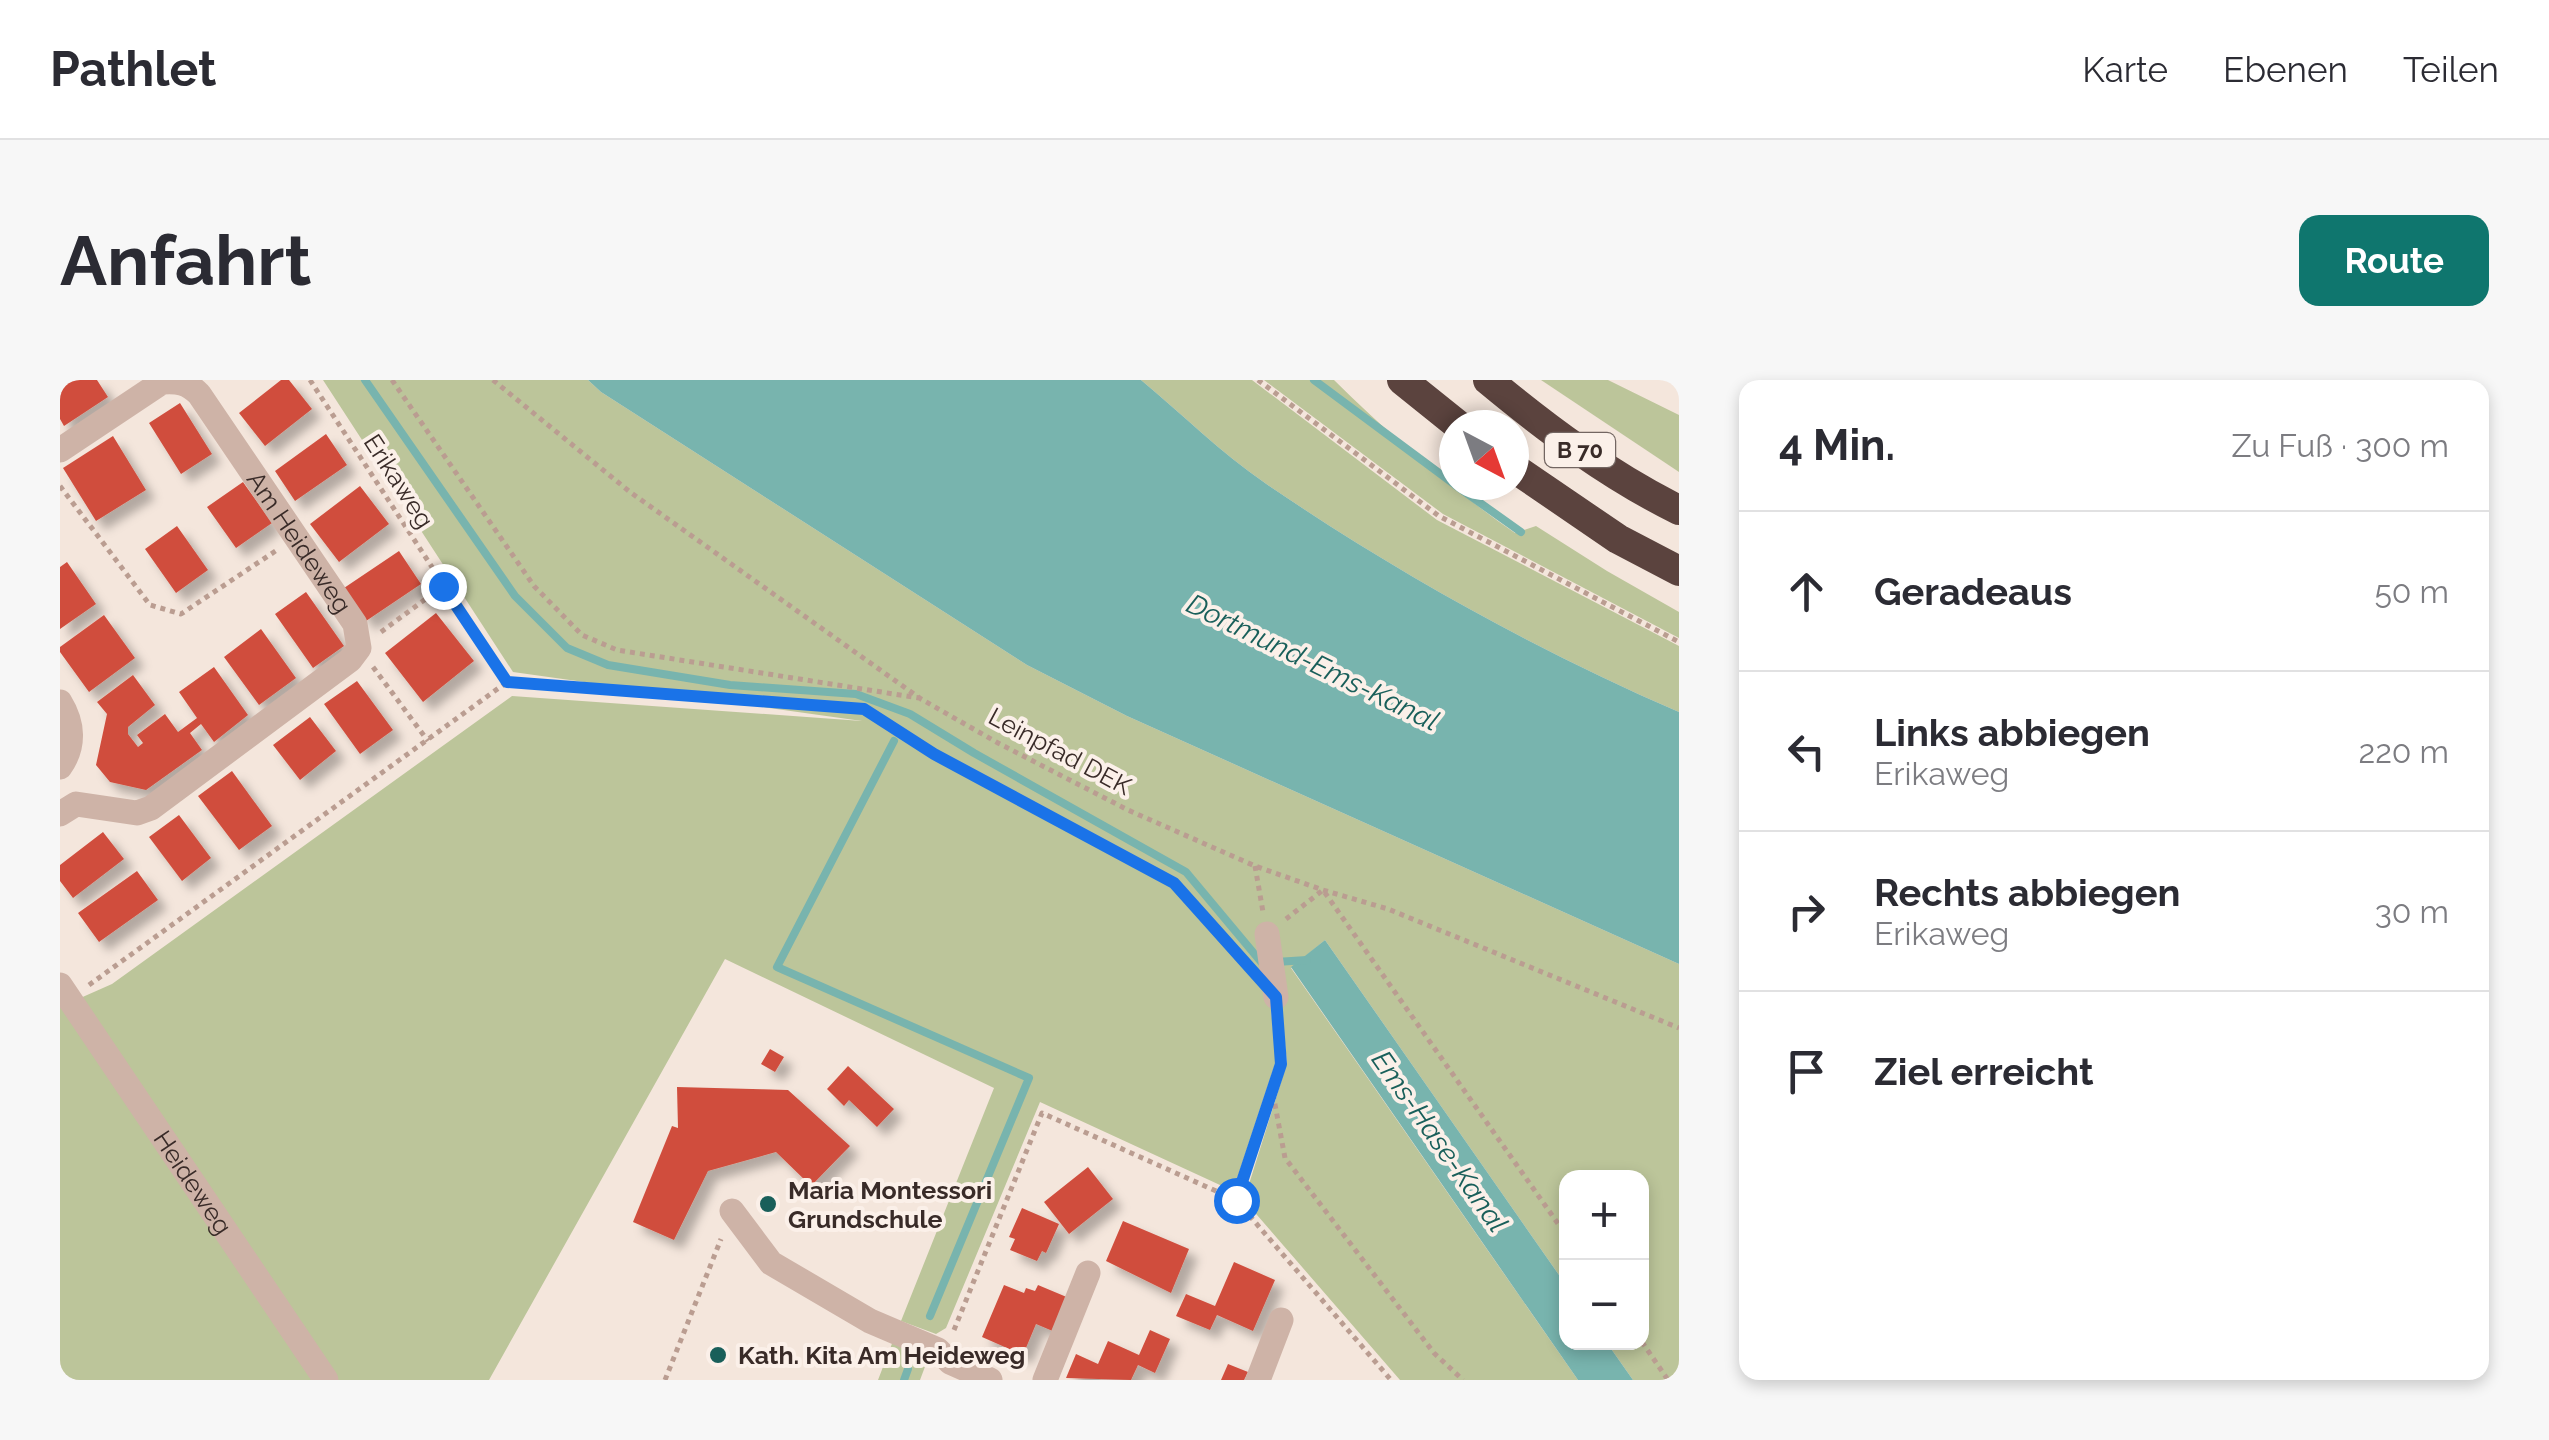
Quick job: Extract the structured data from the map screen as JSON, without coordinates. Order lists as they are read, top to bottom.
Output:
{
  "streets": {
    "highway": ["B 70"],
    "street": ["Am Heideweg", "Heideweg"],
    "path": ["Erikaweg", "Leinpfad DEK"]
  },
  "water": ["Dortmund-Ems-Kanal", "Ems-Hase-Kanal"],
  "places": ["Maria Montessori Grundschule", "Kath. Kita Am Heideweg"],
  "north": "bottom right",
  "page": {
    "header": "Pathlet",
    "nav": ["Karte", "Ebenen", "Teilen"],
    "buttons": "Route",
    "title": "Anfahrt",
    "heading": ["4 Min.", "Zu Fuß · 300 m"],
    "list": [
      ["Geradeaus", "50 m"],
      ["Links abbiegen", "Erikaweg", "220 m"],
      ["Rechts abbiegen", "Erikaweg", "30 m"],
      "Ziel erreicht"
    ],
    "map_buttons": ["+", "−"]
  }
}
